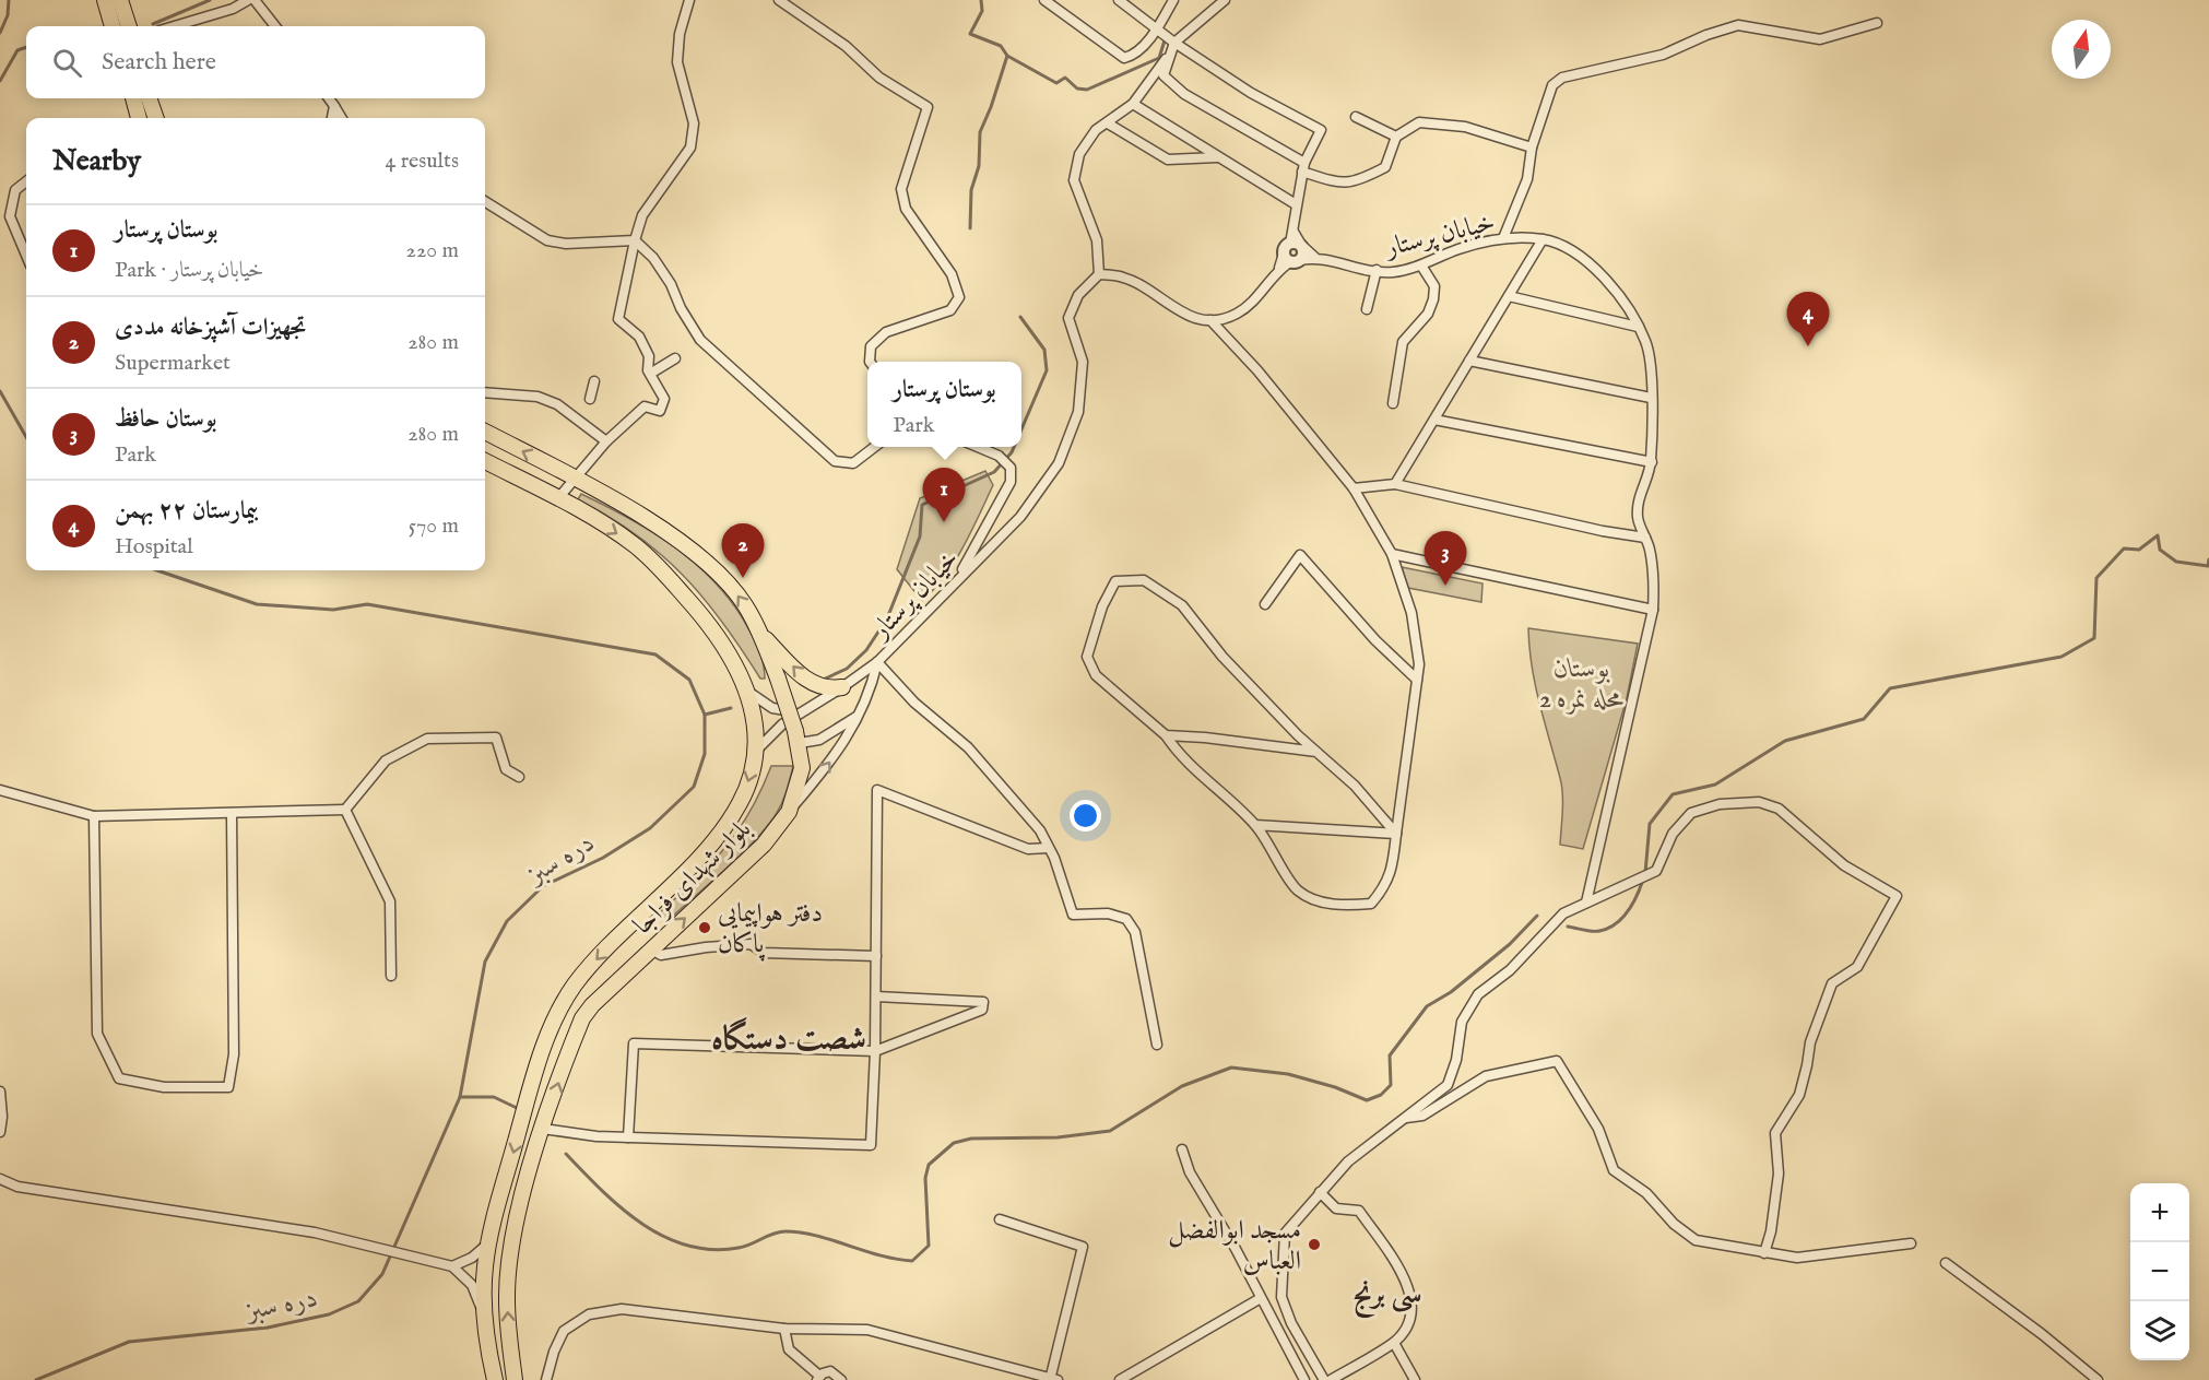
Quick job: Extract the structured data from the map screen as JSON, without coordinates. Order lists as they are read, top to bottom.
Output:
{
  "streets": {
    "main road": ["بلوار شهدای فراجا"],
    "street": ["خیابان پرستار"]
  },
  "crossings": [
    ["خیابان پرستار", "بلوار شهدای فراجا"]
  ],
  "districts": ["شصت دستگاه", "سی برنج"],
  "water": ["دره سبز"],
  "parks": ["بوستان محله نمره 2"],
  "places": ["دفتر هواپیمایی پاکان", "مسجد ابوالفضل العباس"],
  "north": "top",
  "page": {
    "search": "Search here",
    "heading": ["Nearby", "4 results"],
    "list": [
      {
        "mark": "1",
        "name": "بوستان پرستار",
        "note": "Park · خیابان پرستار",
        "value": "220 m"
      },
      {
        "mark": "2",
        "name": "تجهیزات آشپزخانه مددی",
        "note": "Supermarket",
        "value": "280 m"
      },
      {
        "mark": "3",
        "name": "بوستان حافظ",
        "note": "Park",
        "value": "280 m"
      },
      {
        "mark": "4",
        "name": "بیمارستان ۲۲ بهمن",
        "note": "Hospital",
        "value": "570 m"
      }
    ],
    "pins": [
      "4",
      "1",
      "2",
      "3"
    ],
    "popup": ["بوستان پرستار", "Park"],
    "map_buttons": ["+", "−"]
  }
}
